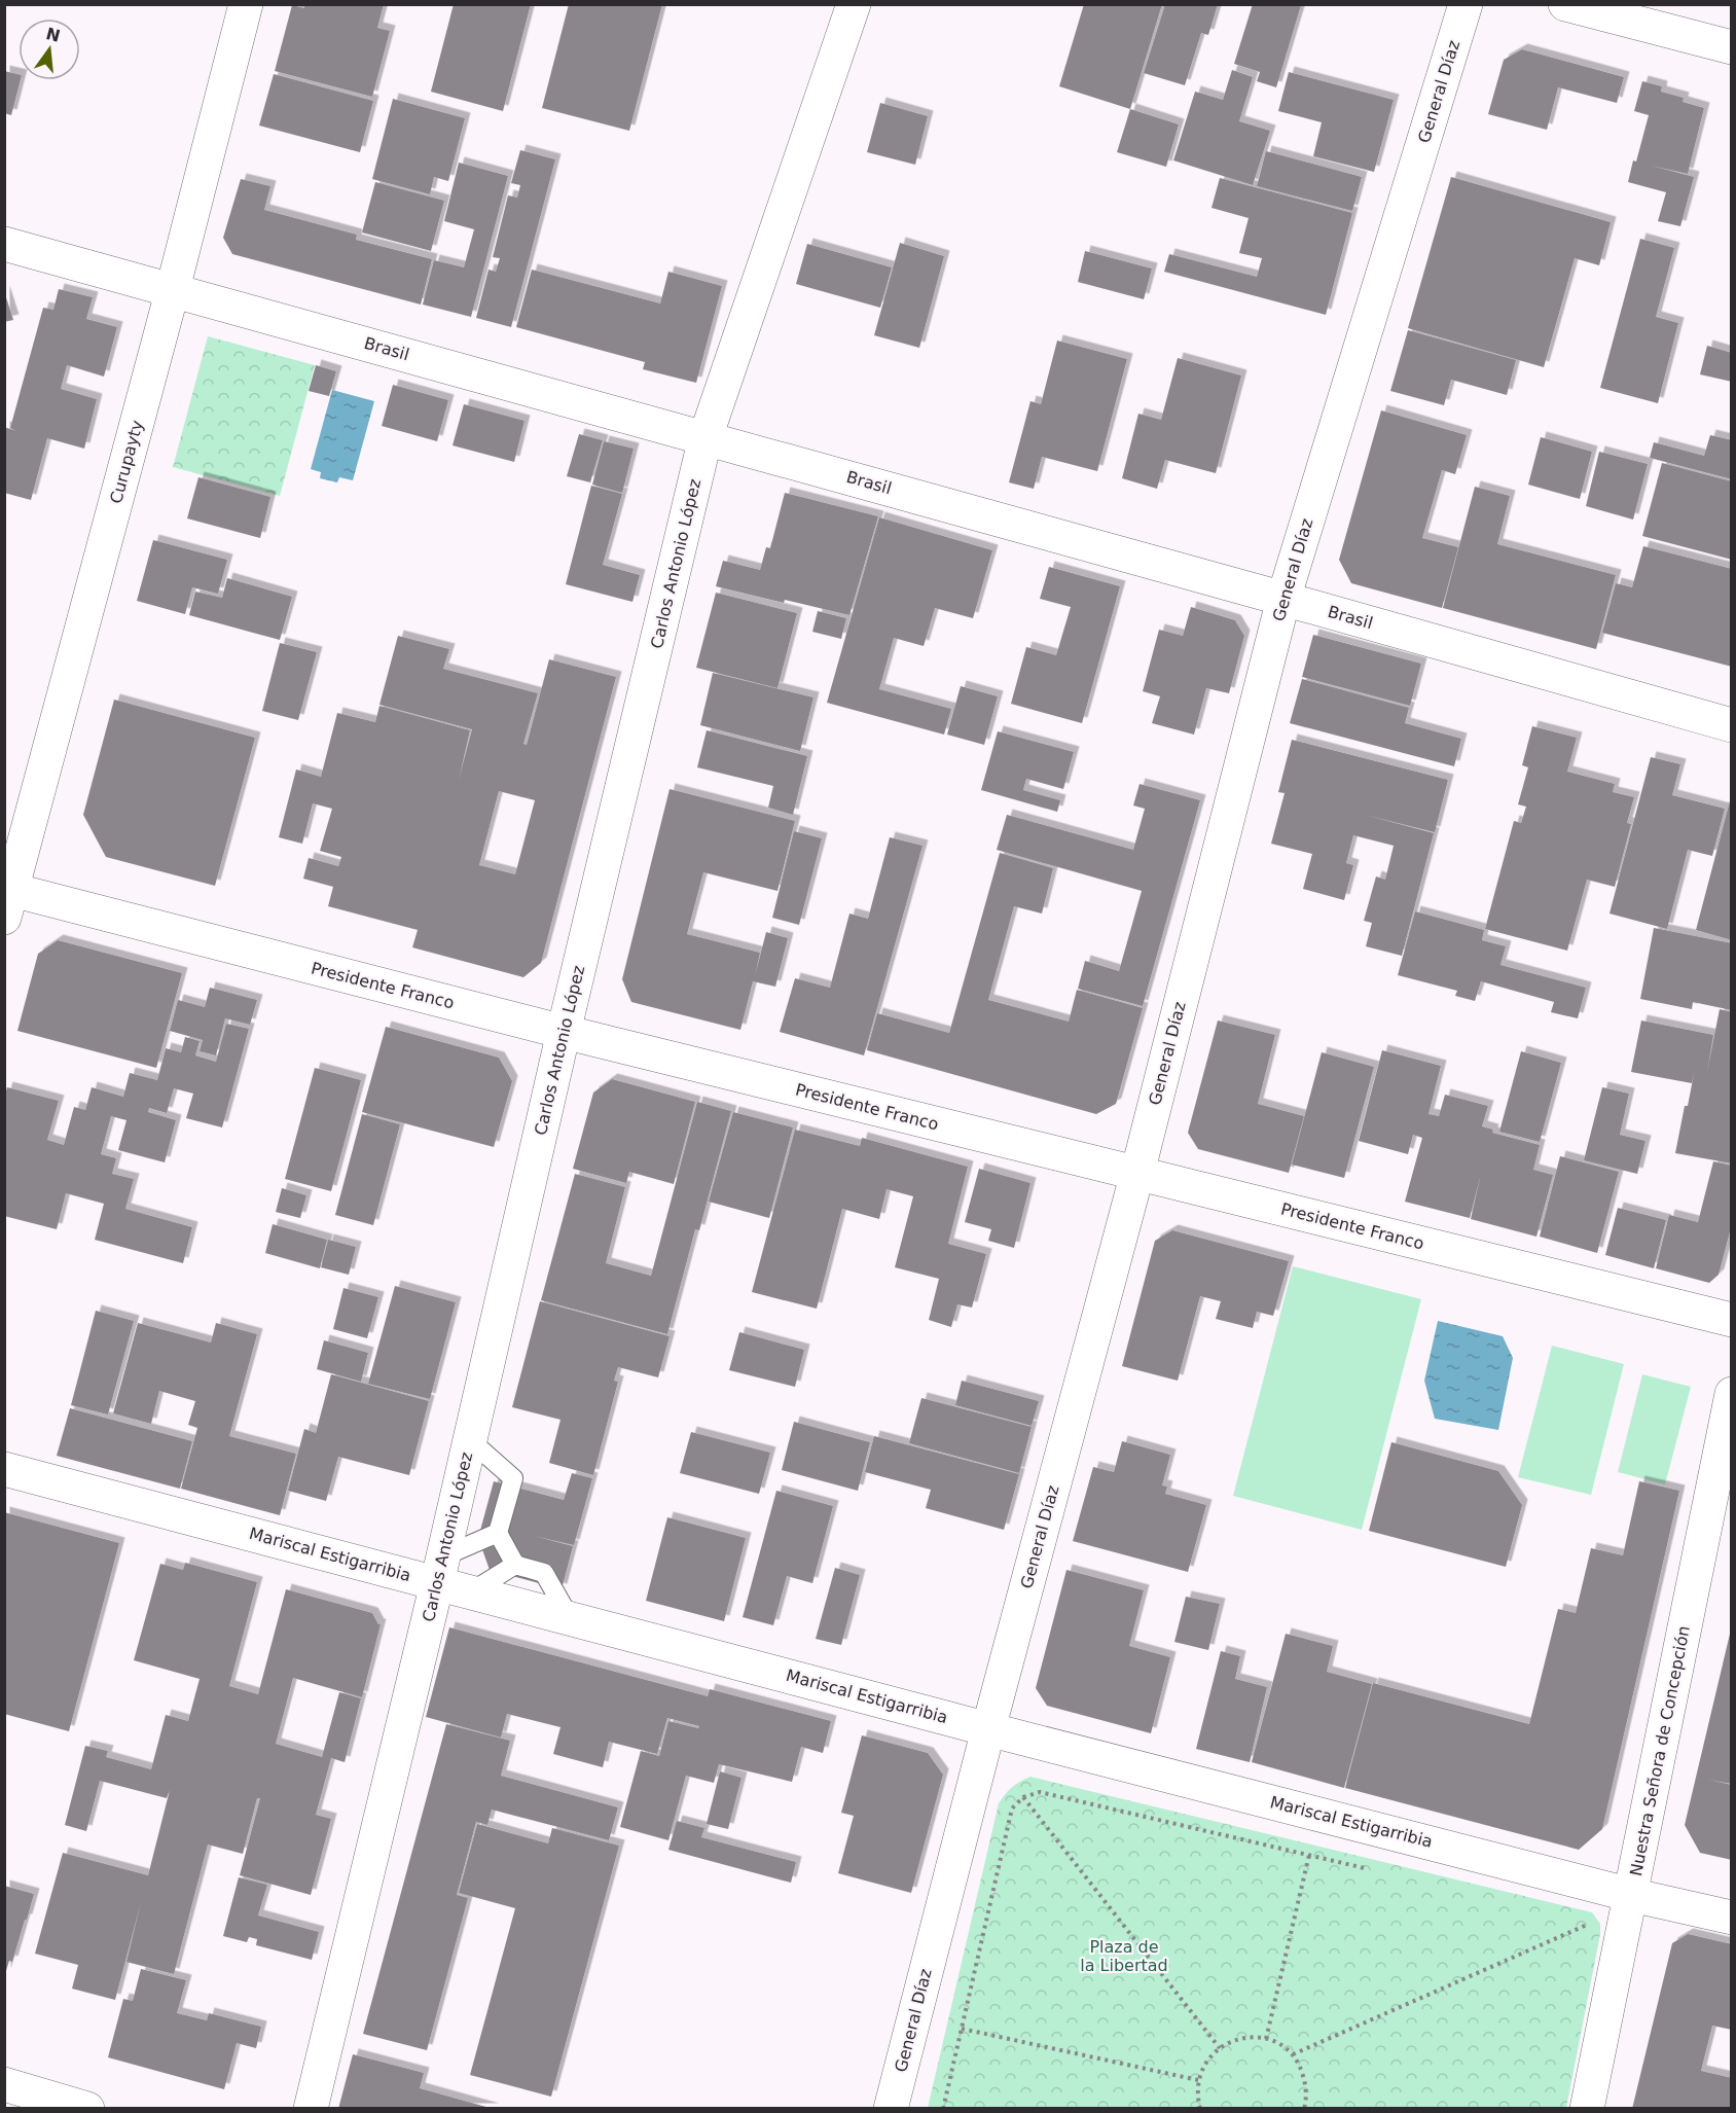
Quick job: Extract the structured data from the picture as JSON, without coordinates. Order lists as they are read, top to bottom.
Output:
{
  "streets": {
    "street": [
      "General Díaz",
      "Brasil",
      "Curupayty",
      "Carlos Antonio López",
      "Presidente Franco",
      "Mariscal Estigarribia",
      "Nuestra Señora de Concepción"
    ]
  },
  "crossings": [
    ["General Díaz", "Brasil"],
    ["General Díaz", "Presidente Franco"],
    ["General Díaz", "Mariscal Estigarribia"],
    ["Brasil", "Curupayty"],
    ["Brasil", "Carlos Antonio López"],
    ["Curupayty", "Presidente Franco"],
    ["Carlos Antonio López", "Presidente Franco"],
    ["Carlos Antonio López", "Mariscal Estigarribia"],
    ["Mariscal Estigarribia", "Nuestra Señora de Concepción"]
  ],
  "parks": ["Plaza de la Libertad"],
  "north": "top"
}
